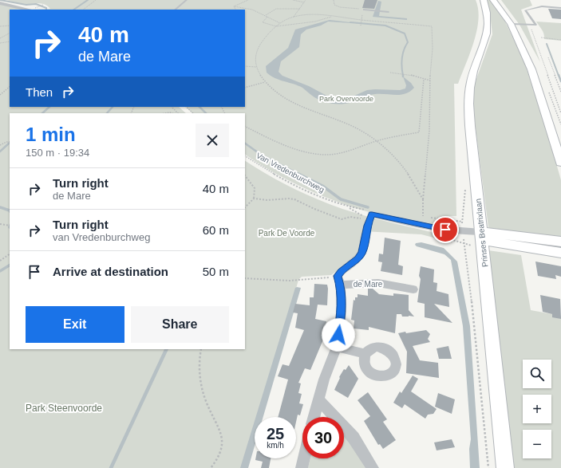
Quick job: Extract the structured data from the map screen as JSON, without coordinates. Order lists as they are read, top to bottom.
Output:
{
  "streets": {
    "main road": ["Prinses Beatrixlaan"],
    "street": ["de Mare"],
    "path": ["Van Vredenburchweg"]
  },
  "parks": ["Park Overvoorde", "Park De Voorde", "Park Steenvoorde"],
  "page": {
    "turn": ["40 m", "de Mare"],
    "then": "Then",
    "heading": ["1 min", "150 m · 19:34"],
    "list": [
      {
        "name": "Turn right",
        "note": "de Mare",
        "value": "40 m"
      },
      {
        "name": "Turn right",
        "note": "van Vredenburchweg",
        "value": "60 m"
      },
      {
        "name": "Arrive at destination",
        "value": "50 m"
      }
    ],
    "buttons": ["Exit", "Share"],
    "map_buttons": ["+", "−"],
    "speed": "25 km/h",
    "limit": "30"
  }
}
